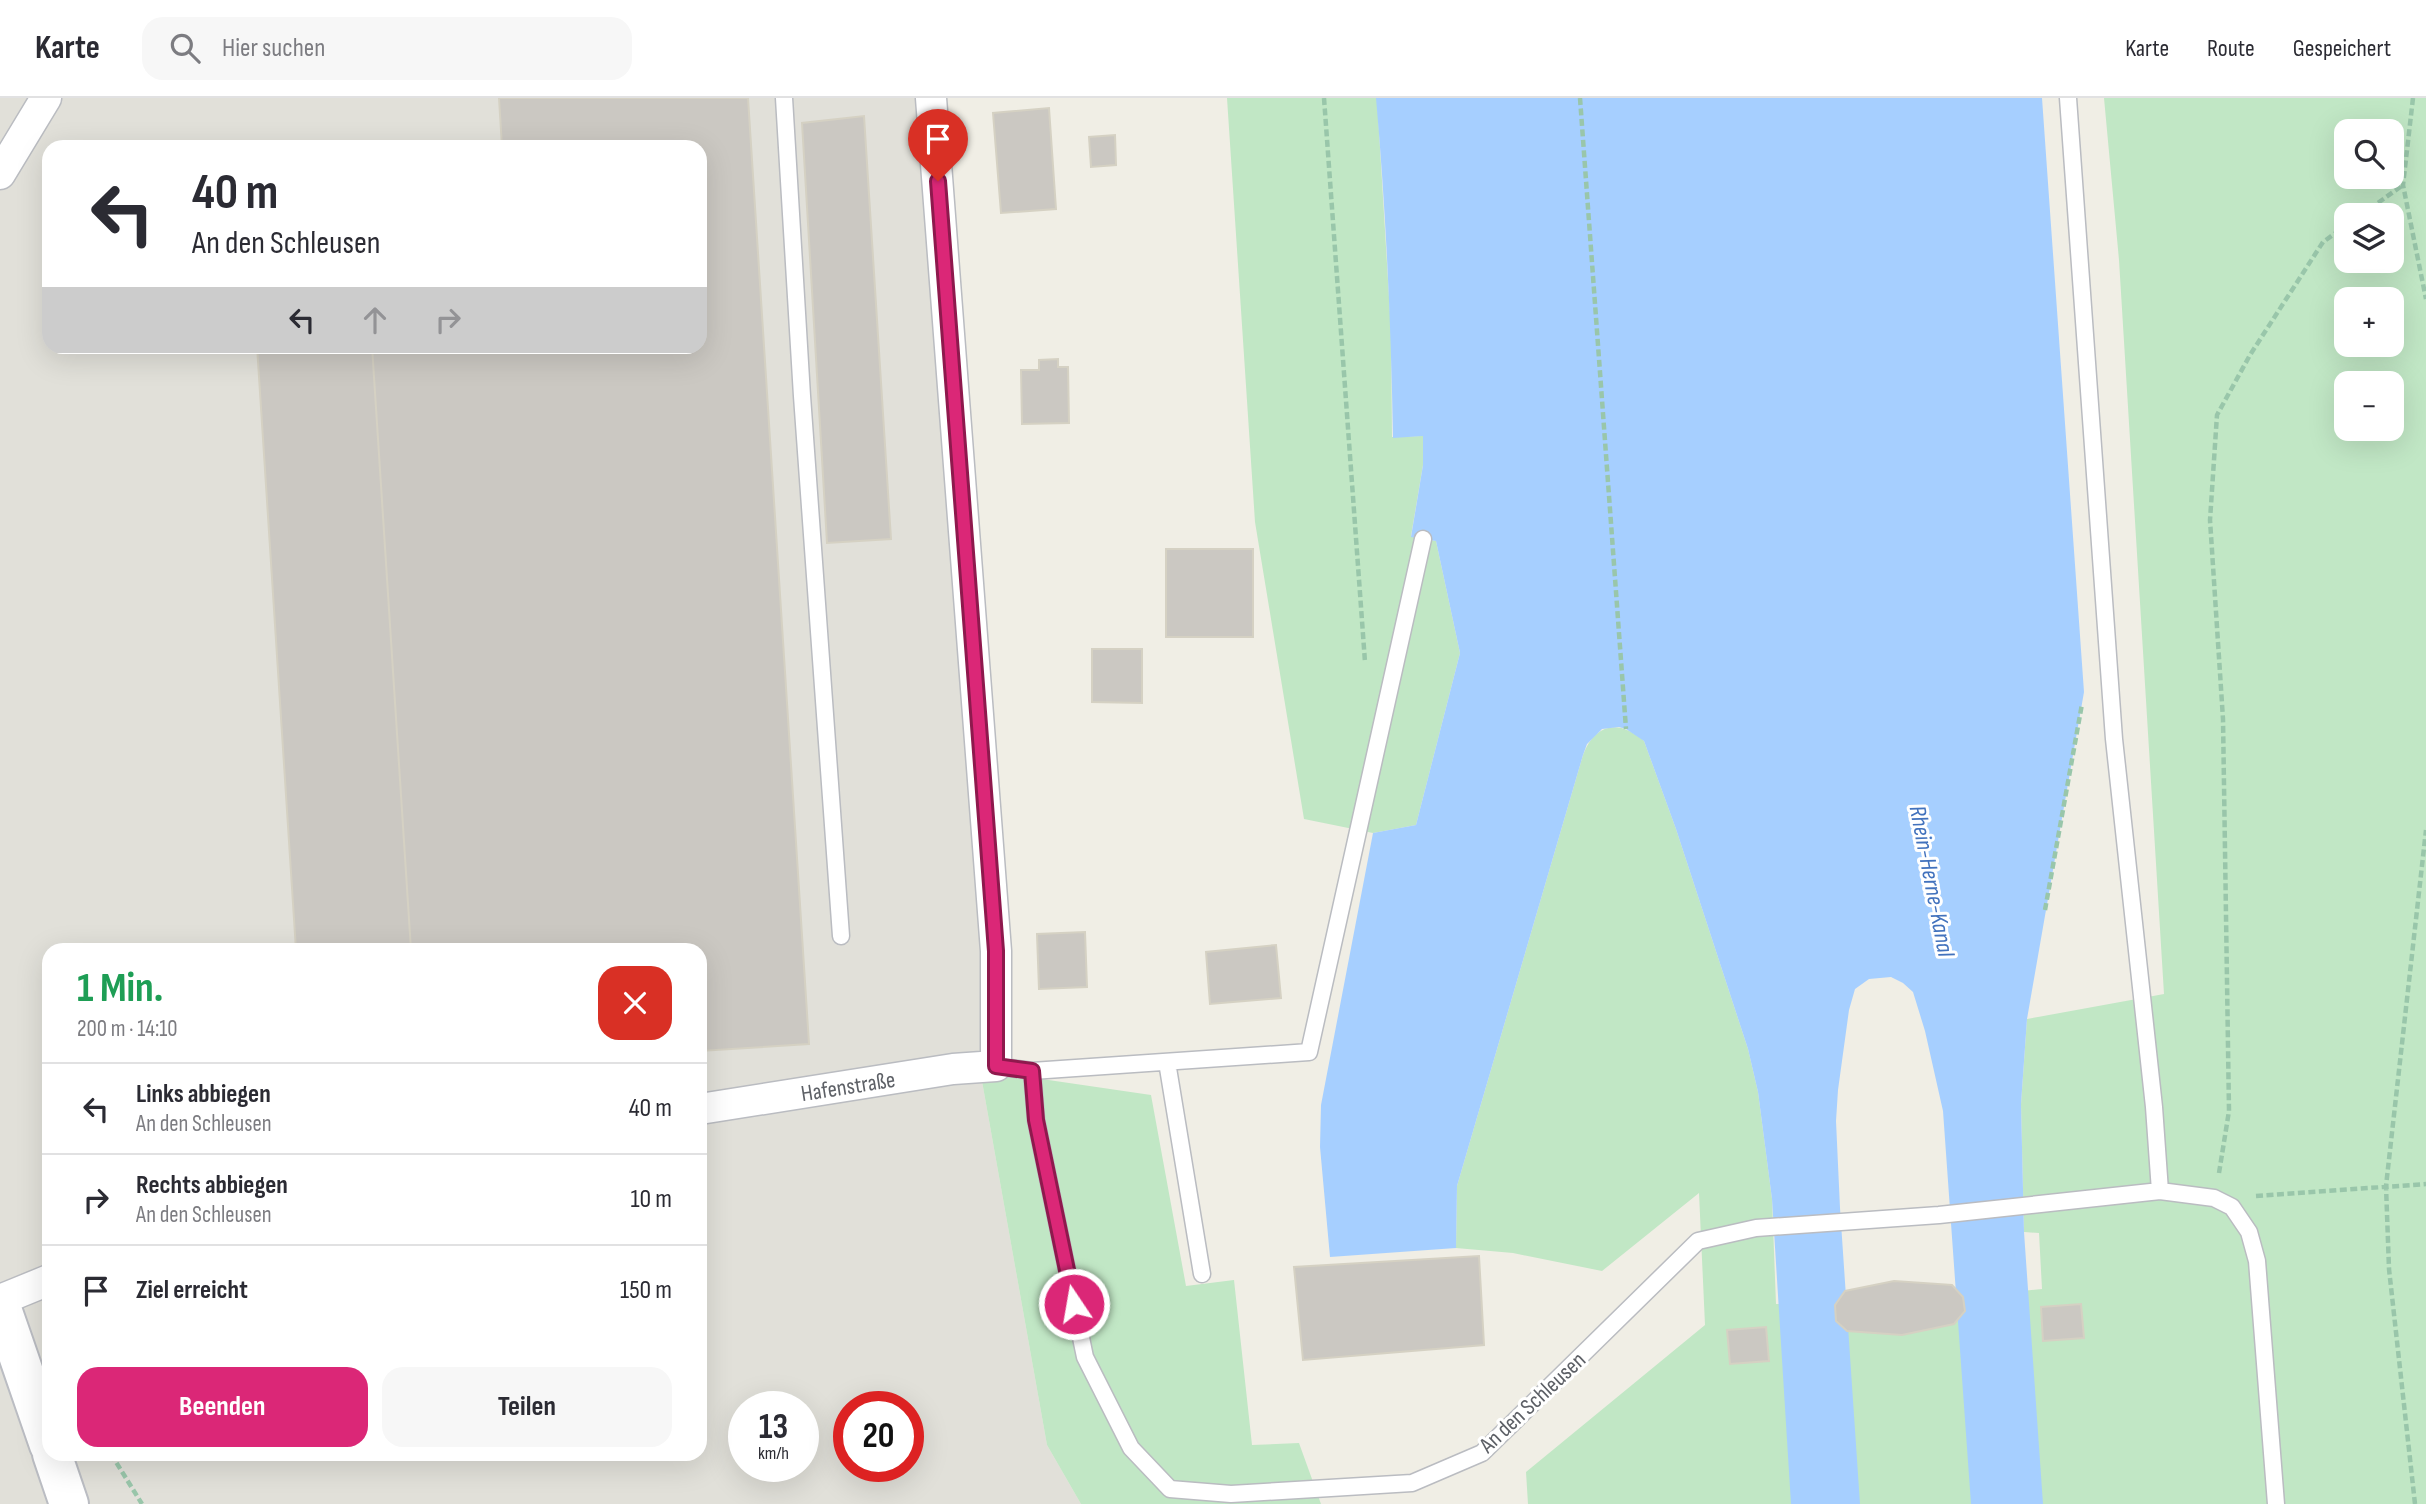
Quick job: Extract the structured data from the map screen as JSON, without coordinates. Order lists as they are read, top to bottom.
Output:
{
  "streets": {
    "street": ["Hafenstraße"],
    "lane": ["An den Schleusen"]
  },
  "water": ["Rhein-Herne-Kanal"],
  "page": {
    "header": "Karte",
    "search": "Hier suchen",
    "nav": ["Karte", "Route", "Gespeichert"],
    "map_buttons": ["+", "−"],
    "turn": ["40 m", "An den Schleusen"],
    "heading": ["1 Min.", "200 m · 14:10"],
    "list": [
      {
        "name": "Links abbiegen",
        "note": "An den Schleusen",
        "value": "40 m"
      },
      {
        "name": "Rechts abbiegen",
        "note": "An den Schleusen",
        "value": "10 m"
      },
      {
        "name": "Ziel erreicht",
        "value": "150 m"
      }
    ],
    "buttons": ["Beenden", "Teilen"],
    "speed": "13 km/h",
    "limit": "20"
  }
}
